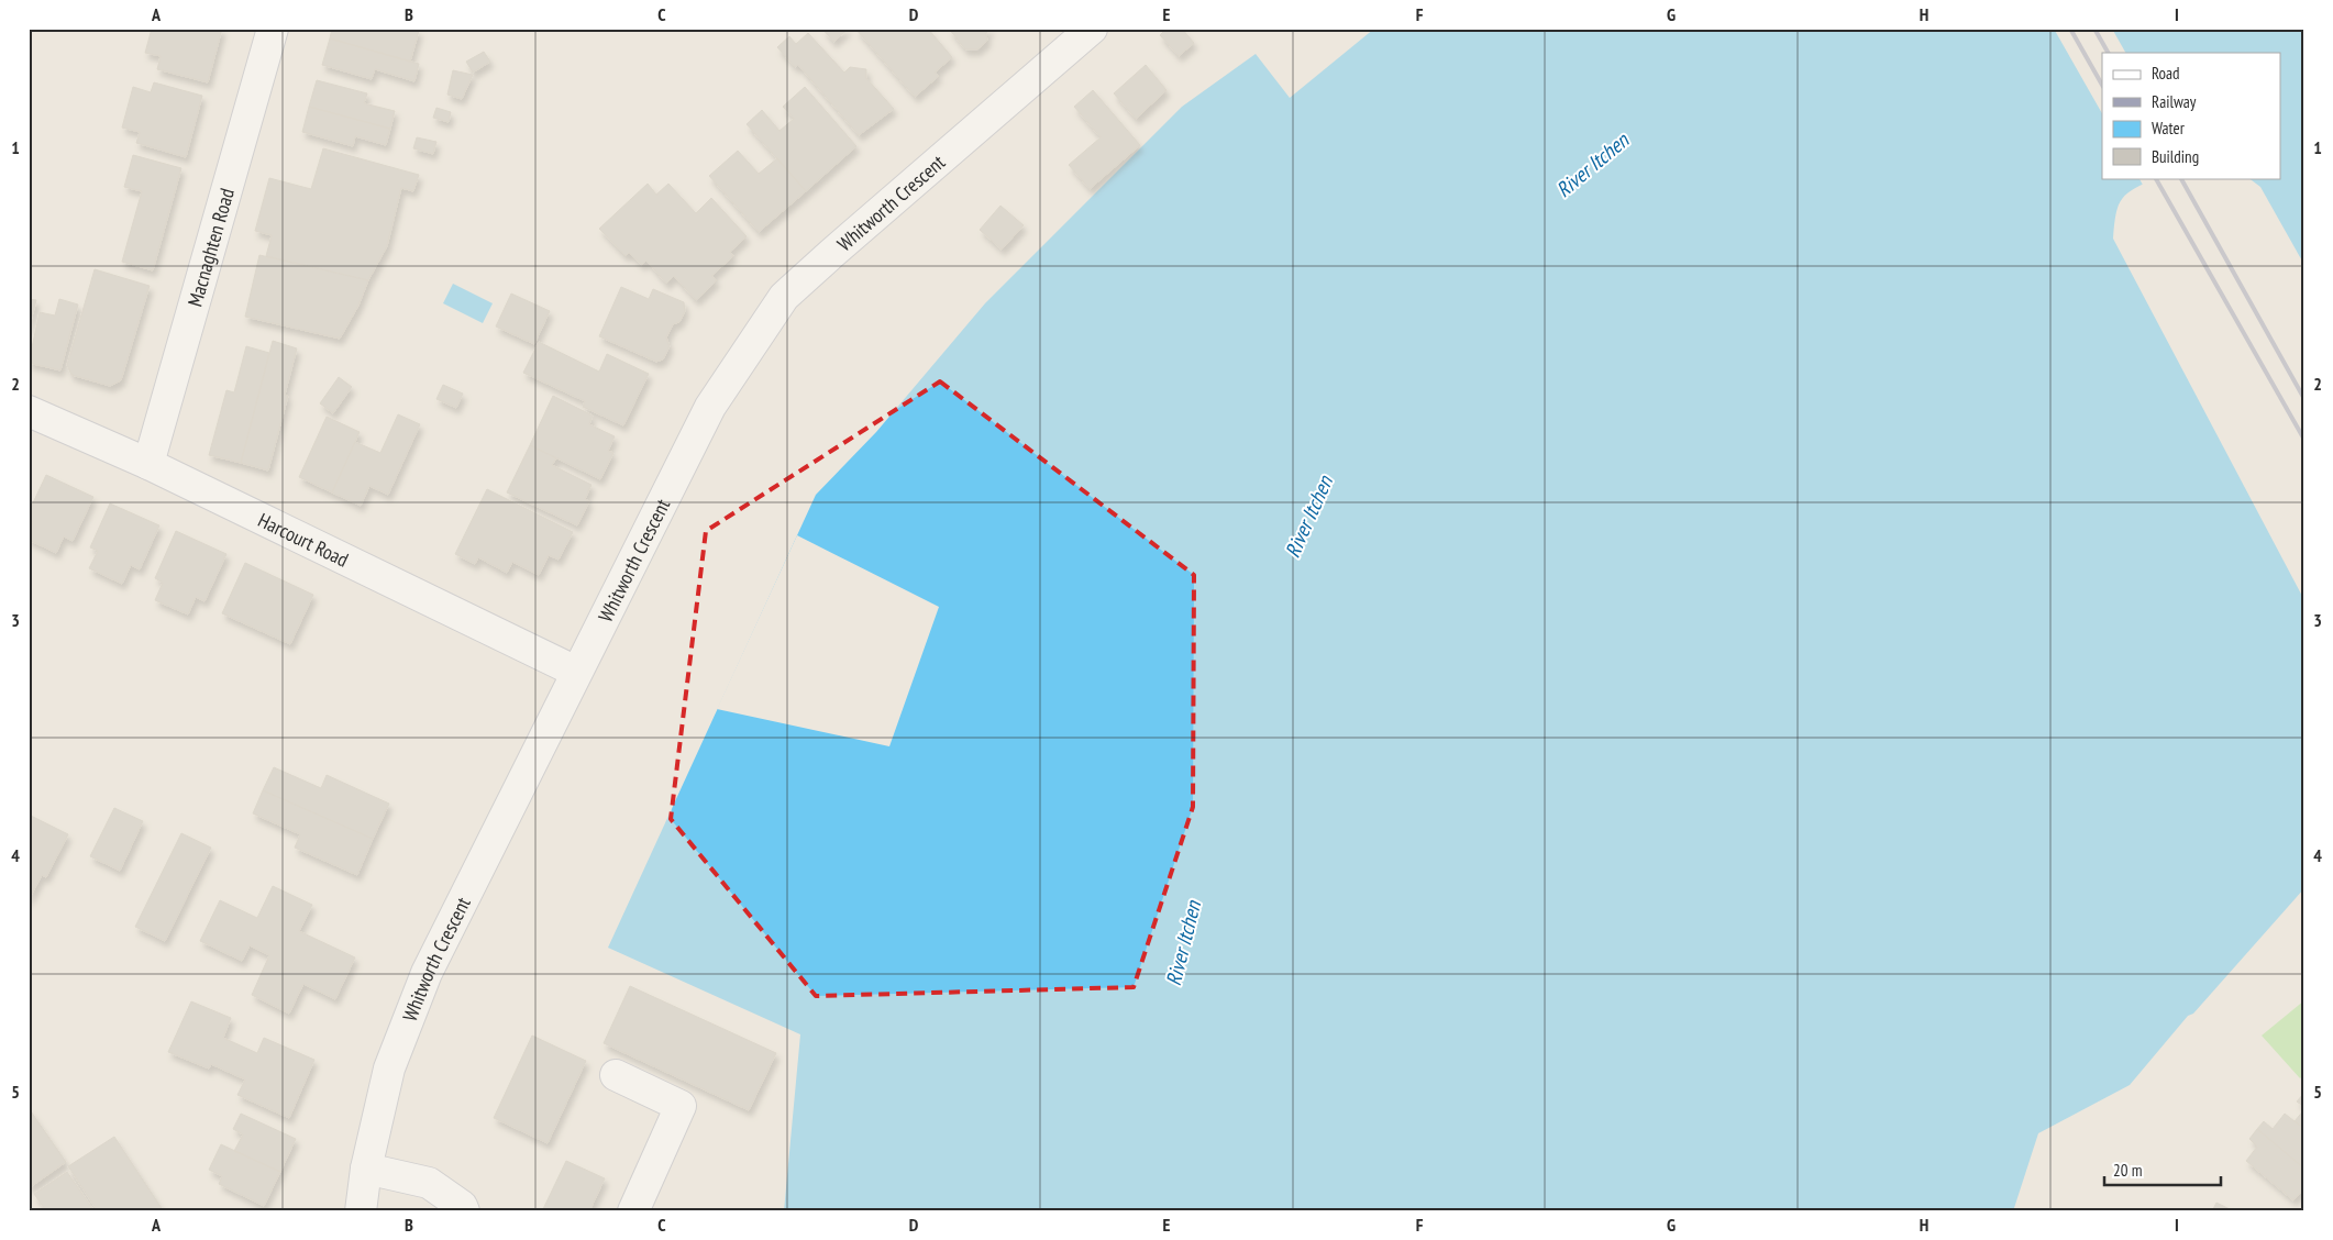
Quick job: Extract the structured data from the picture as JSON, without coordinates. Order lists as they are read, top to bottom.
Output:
{
  "streets": {
    "street": ["Whitworth Crescent", "Macnaghten Road", "Harcourt Road"]
  },
  "crossings": [
    ["Whitworth Crescent", "Harcourt Road"],
    ["Macnaghten Road", "Harcourt Road"]
  ],
  "water": ["River Itchen"],
  "legend": [
    "Road",
    "Railway",
    "Water",
    "Building"
  ],
  "scale_bar": "20 m",
  "grid": {
    "columns": [
      "A",
      "B",
      "C",
      "D",
      "E",
      "F",
      "G",
      "H",
      "I"
    ],
    "rows": [
      "1",
      "2",
      "3",
      "4",
      "5"
    ]
  }
}
